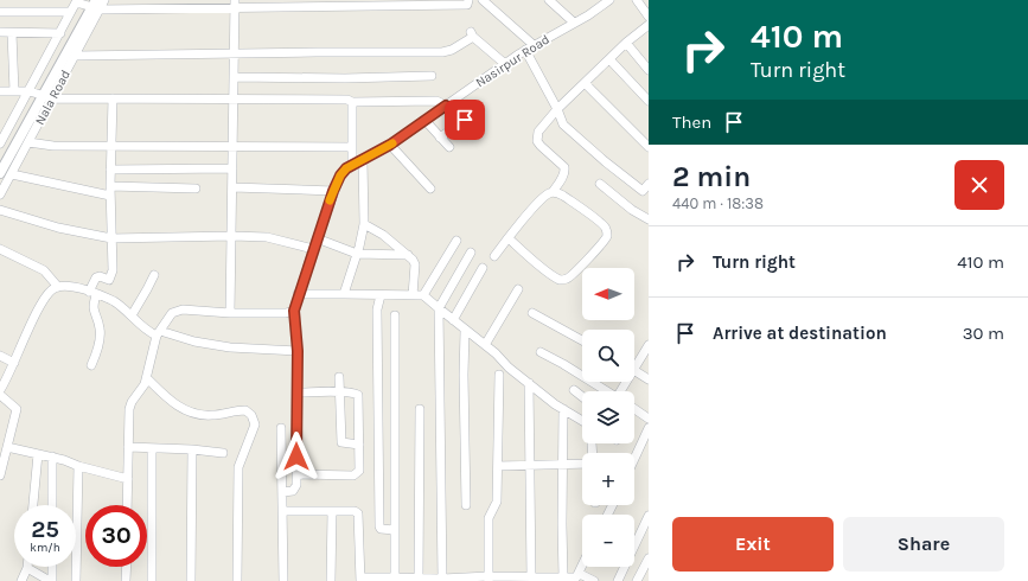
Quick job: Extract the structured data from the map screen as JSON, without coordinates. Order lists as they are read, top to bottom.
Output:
{
  "streets": {
    "street": ["Nasirpur Road", "Nala Road"]
  },
  "north": "left",
  "page": {
    "turn": ["410 m", "Turn right"],
    "then": "Then",
    "heading": ["2 min", "440 m · 18:38"],
    "list": [
      {
        "name": "Turn right",
        "value": "410 m"
      },
      {
        "name": "Arrive at destination",
        "value": "30 m"
      }
    ],
    "map_buttons": ["+", "−"],
    "speed": "25 km/h",
    "limit": "30",
    "buttons": ["Exit", "Share"]
  }
}
